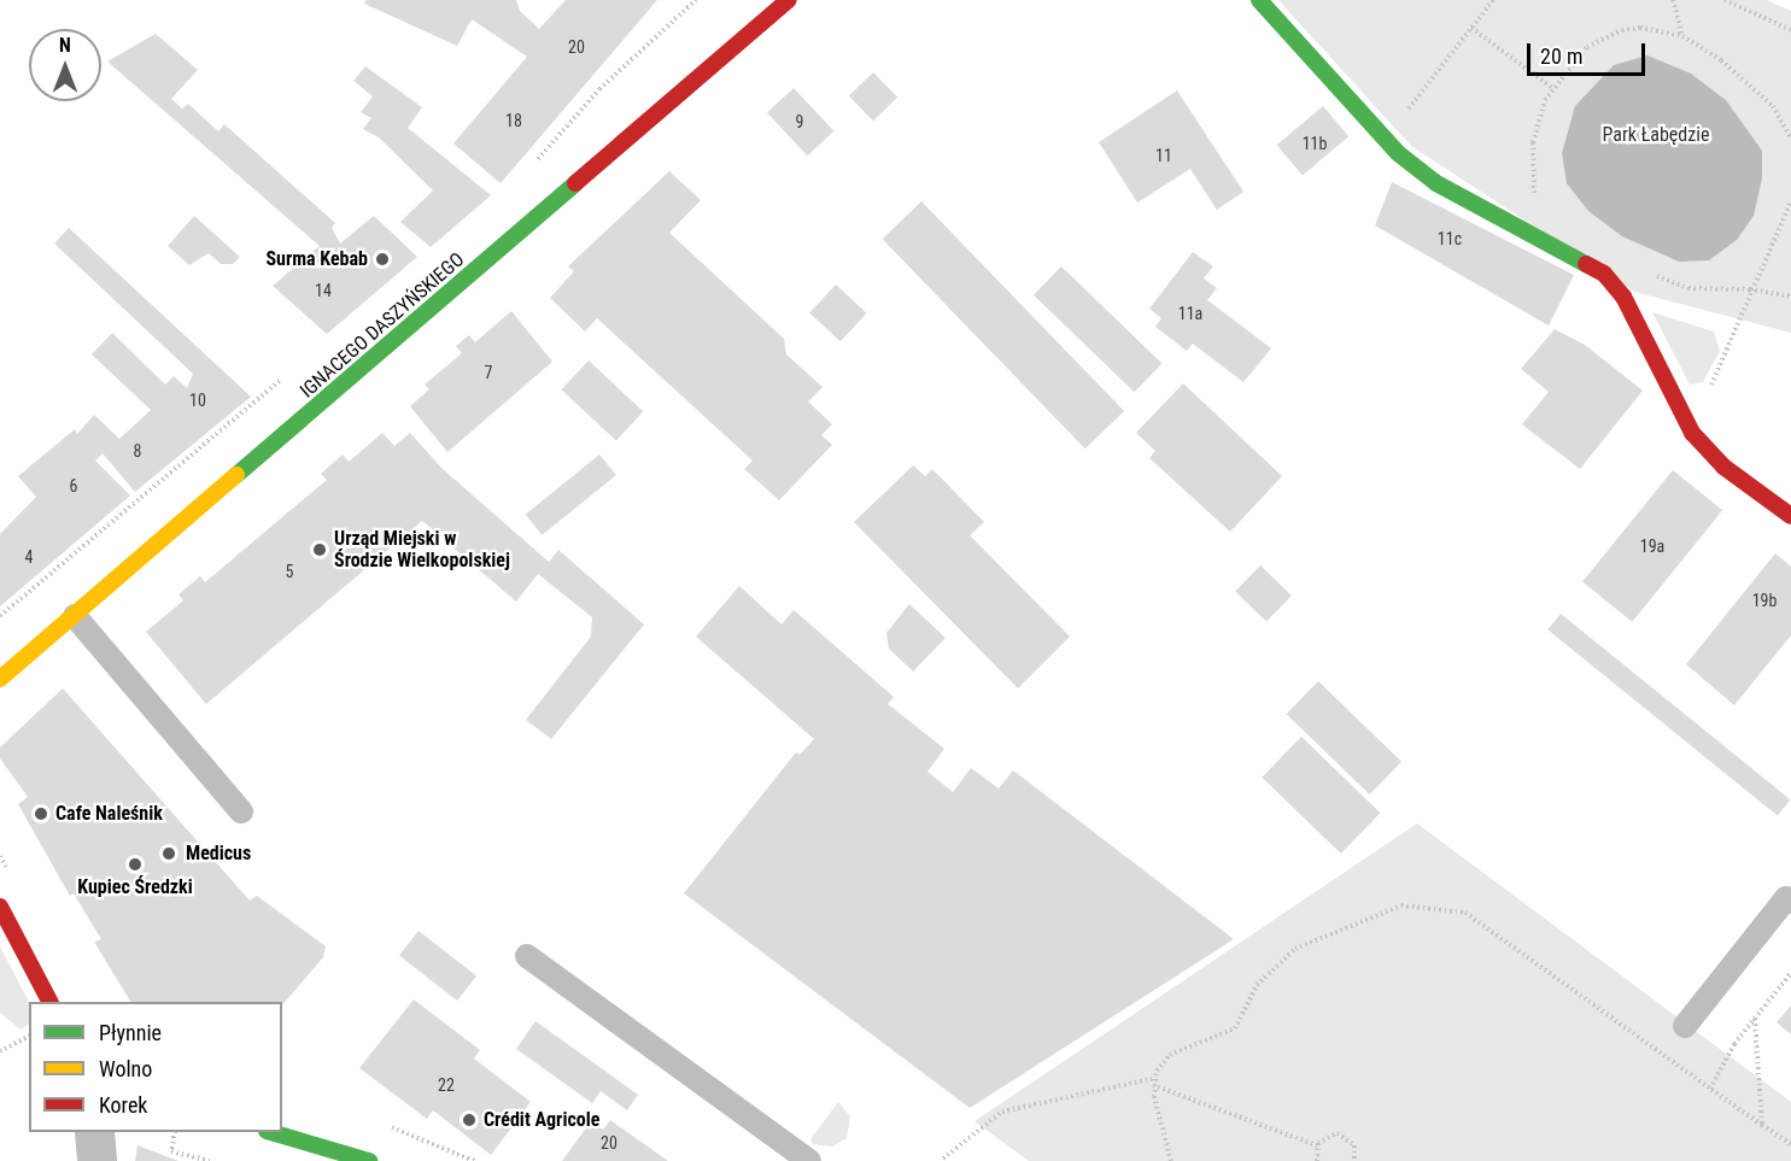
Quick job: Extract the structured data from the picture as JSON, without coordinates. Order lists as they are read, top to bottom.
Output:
{
  "streets": {
    "street": ["IGNACEGO DASZYŃSKIEGO"]
  },
  "parks": ["Park Łabędzie"],
  "places": [
    "Surma Kebab",
    "Urząd Miejski w Środzie Wielkopolskiej",
    "Cafe Naleśnik",
    "Medicus",
    "Kupiec Średzki",
    "Crédit Agricole"
  ],
  "house_numbers": [
    "20",
    "18",
    "9",
    "11b",
    "11",
    "11c",
    "14",
    "11a",
    "7",
    "10",
    "8",
    "6",
    "19a",
    "4",
    "5",
    "19b",
    "22",
    "20"
  ],
  "legend": ["Płynnie", "Wolno", "Korek"],
  "scale_bar": "20 m",
  "north": "top"
}
